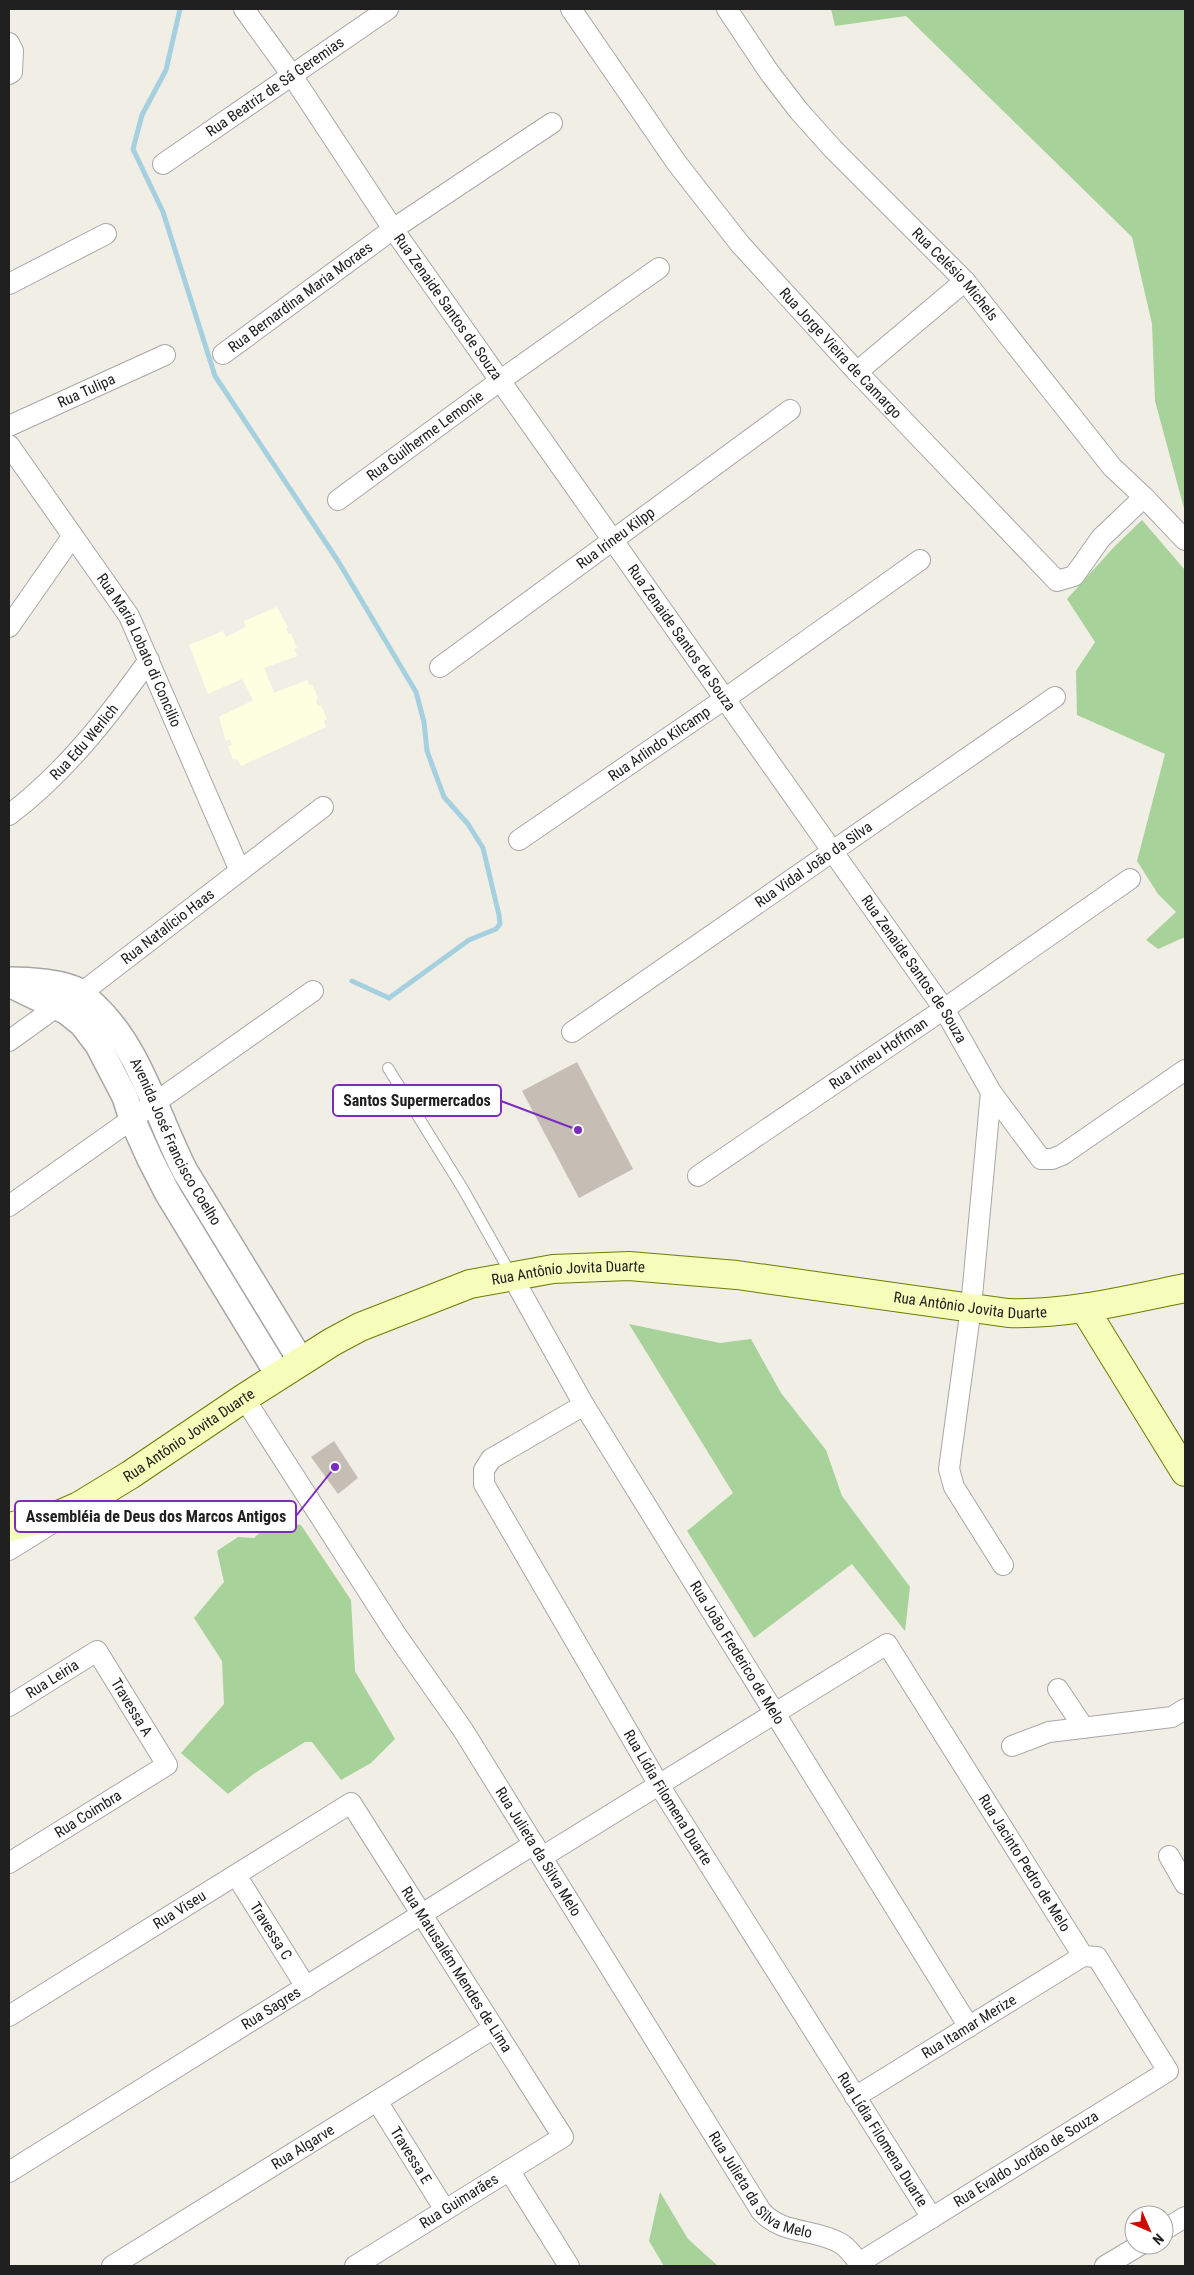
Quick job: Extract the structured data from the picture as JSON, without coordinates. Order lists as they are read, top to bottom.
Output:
{
  "streets": {
    "main road": ["Rua Antônio Jovita Duarte"],
    "street": [
      "Rua Beatriz de Sá Geremias",
      "Rua Celésio Michels",
      "Rua Bernardina Maria Moraes",
      "Rua Zenaide Santos de Souza",
      "Rua Jorge Vieira de Camargo",
      "Rua Tulipa",
      "Rua Guilherme Lemonie",
      "Rua Irineu Kilpp",
      "Rua Maria Lobato di Concilio",
      "Rua Edu Werlich",
      "Rua Arlindo Kilcamp",
      "Rua Vidal João da Silva",
      "Rua Natalício Haas",
      "Rua Irineu Hoffman",
      "Avenida José Francisco Coelho",
      "Rua João Frederico de Melo",
      "Rua Leiria",
      "Travessa A",
      "Rua Lídia Filomena Duarte",
      "Rua Coimbra",
      "Rua Julieta da Silva Melo",
      "Rua Jacinto Pedro de Melo",
      "Rua Viseu",
      "Travessa C",
      "Rua Matusalém Mendes de Lima",
      "Rua Sagres",
      "Rua Itamar Merize",
      "Rua Algarve",
      "Travessa E",
      "Rua Evaldo Jordão de Souza",
      "Rua Guimarães"
    ]
  },
  "crossings": [
    ["Rua Beatriz de Sá Geremias", "Rua Zenaide Santos de Souza"],
    ["Rua Celésio Michels", "Rua Jorge Vieira de Camargo"],
    ["Rua Bernardina Maria Moraes", "Rua Zenaide Santos de Souza"],
    ["Rua Zenaide Santos de Souza", "Rua Guilherme Lemonie"],
    ["Rua Zenaide Santos de Souza", "Rua Irineu Kilpp"],
    ["Rua Zenaide Santos de Souza", "Rua Arlindo Kilcamp"],
    ["Rua Zenaide Santos de Souza", "Rua Vidal João da Silva"],
    ["Rua Zenaide Santos de Souza", "Rua Irineu Hoffman"],
    ["Rua Maria Lobato di Concilio", "Rua Edu Werlich"],
    ["Rua Maria Lobato di Concilio", "Rua Natalício Haas"],
    ["Rua Natalício Haas", "Avenida José Francisco Coelho"],
    ["Avenida José Francisco Coelho", "Rua Antônio Jovita Duarte"],
    ["Rua Antônio Jovita Duarte", "Rua João Frederico de Melo"],
    ["Rua Antônio Jovita Duarte", "Rua Julieta da Silva Melo"],
    ["Rua João Frederico de Melo", "Rua Lídia Filomena Duarte"],
    ["Rua João Frederico de Melo", "Rua Sagres"],
    ["Rua João Frederico de Melo", "Rua Itamar Merize"],
    ["Rua Leiria", "Travessa A"],
    ["Travessa A", "Rua Coimbra"],
    ["Rua Lídia Filomena Duarte", "Rua Sagres"],
    ["Rua Lídia Filomena Duarte", "Rua Itamar Merize"],
    ["Rua Lídia Filomena Duarte", "Rua Evaldo Jordão de Souza"],
    ["Rua Julieta da Silva Melo", "Rua Sagres"],
    ["Rua Julieta da Silva Melo", "Rua Evaldo Jordão de Souza"],
    ["Rua Jacinto Pedro de Melo", "Rua Sagres"],
    ["Rua Jacinto Pedro de Melo", "Rua Itamar Merize"],
    ["Rua Jacinto Pedro de Melo", "Rua Evaldo Jordão de Souza"],
    ["Rua Viseu", "Travessa C"],
    ["Rua Viseu", "Rua Matusalém Mendes de Lima"],
    ["Travessa C", "Rua Sagres"],
    ["Rua Matusalém Mendes de Lima", "Rua Sagres"],
    ["Rua Matusalém Mendes de Lima", "Rua Algarve"],
    ["Rua Matusalém Mendes de Lima", "Rua Guimarães"],
    ["Rua Itamar Merize", "Rua Evaldo Jordão de Souza"],
    ["Rua Algarve", "Travessa E"],
    ["Travessa E", "Rua Guimarães"]
  ],
  "places": ["Santos Supermercados", "Assembléia de Deus dos Marcos Antigos"],
  "north": "bottom right"
}
